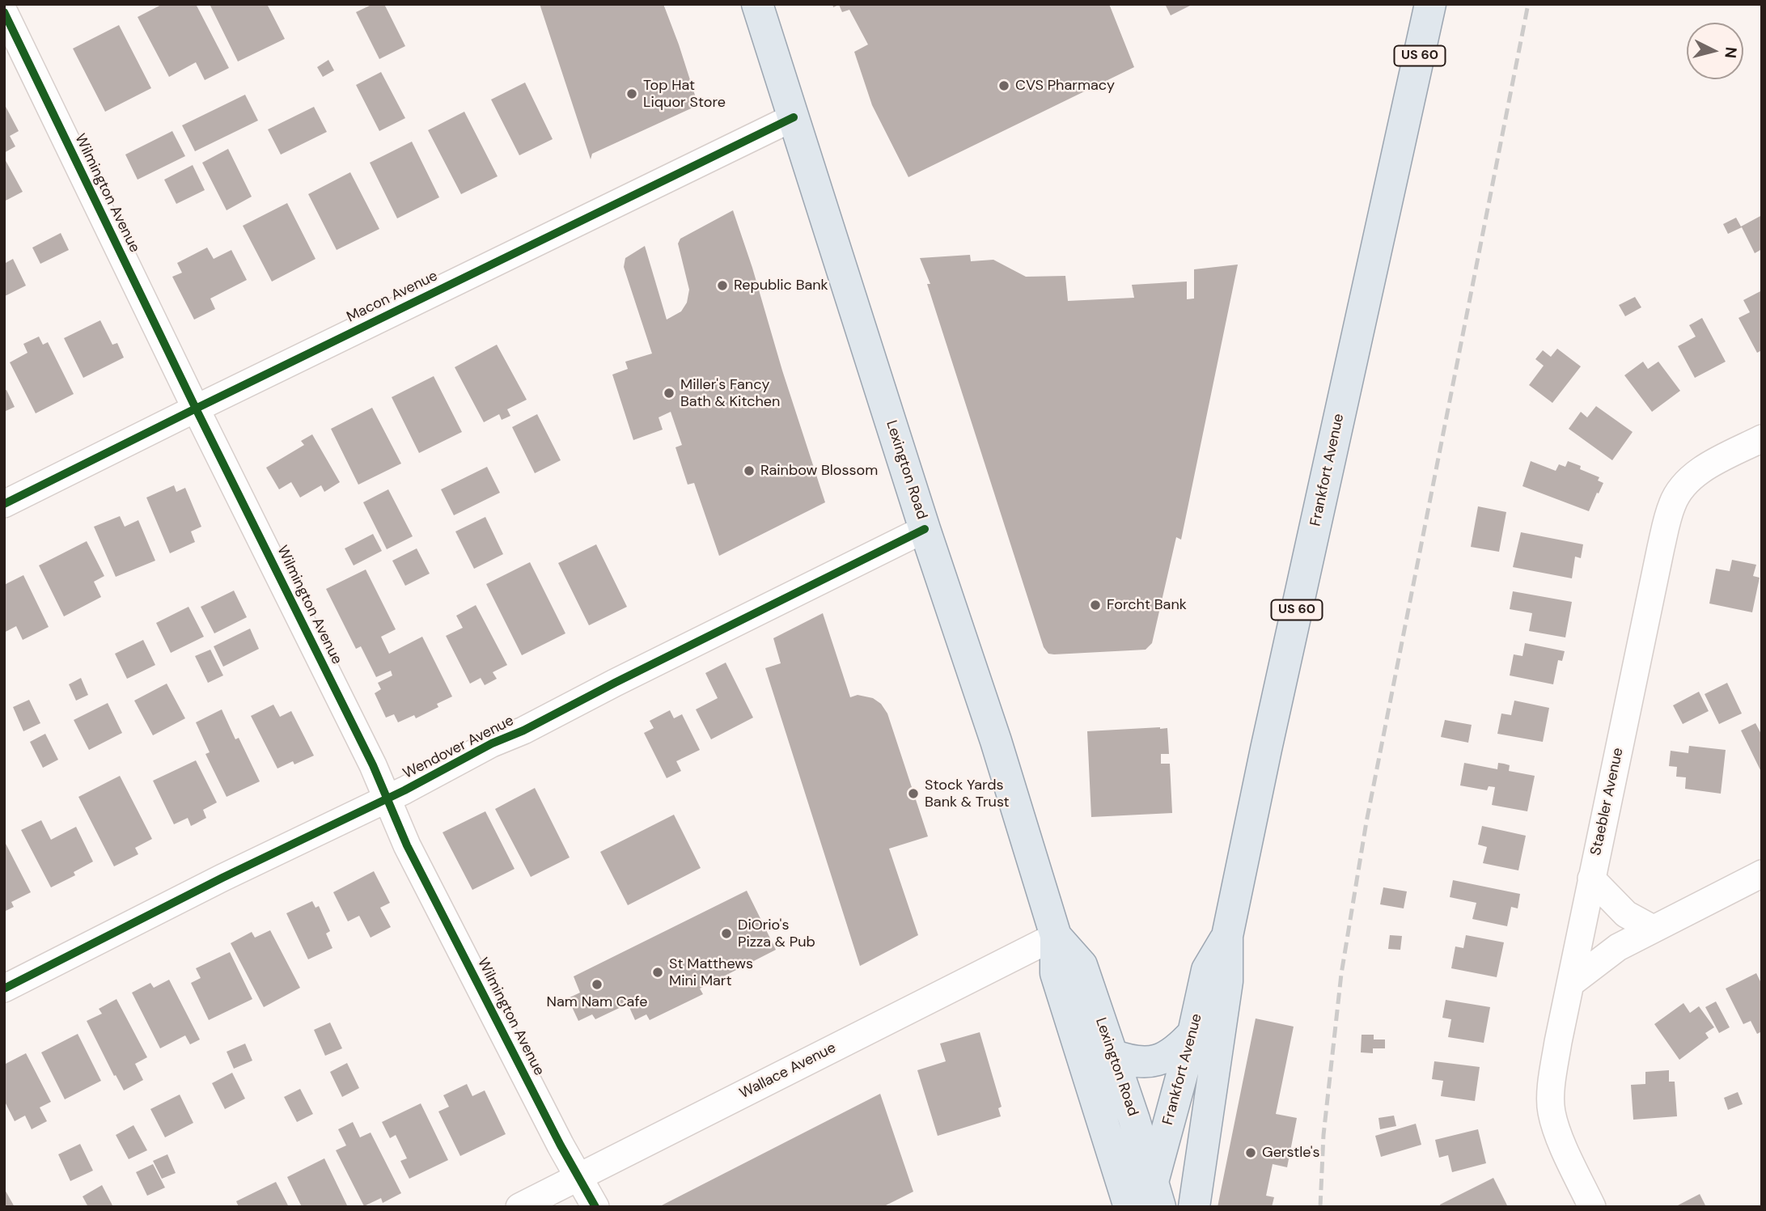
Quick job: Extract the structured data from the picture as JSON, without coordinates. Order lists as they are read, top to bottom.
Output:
{
  "streets": {
    "main road": ["US 60", "Lexington Road", "Frankfort Avenue"],
    "street": [
      "Wilmington Avenue",
      "Macon Avenue",
      "Wendover Avenue",
      "Staebler Avenue",
      "Wallace Avenue"
    ]
  },
  "crossings": [
    ["Wilmington Avenue", "Macon Avenue"],
    ["Wilmington Avenue", "Wendover Avenue"],
    ["Wilmington Avenue", "Wallace Avenue"],
    ["Macon Avenue", "Lexington Road"],
    ["Lexington Road", "Frankfort Avenue"],
    ["Lexington Road", "Wendover Avenue"],
    ["Lexington Road", "Wallace Avenue"]
  ],
  "places": [
    "CVS Pharmacy",
    "Top Hat Liquor Store",
    "Republic Bank",
    "Miller's Fancy Bath & Kitchen",
    "Rainbow Blossom",
    "Forcht Bank",
    "Stock Yards Bank & Trust",
    "DiOrio's Pizza & Pub",
    "St Matthews Mini Mart",
    "Nam Nam Cafe",
    "Gerstle's"
  ],
  "north": "right"
}
